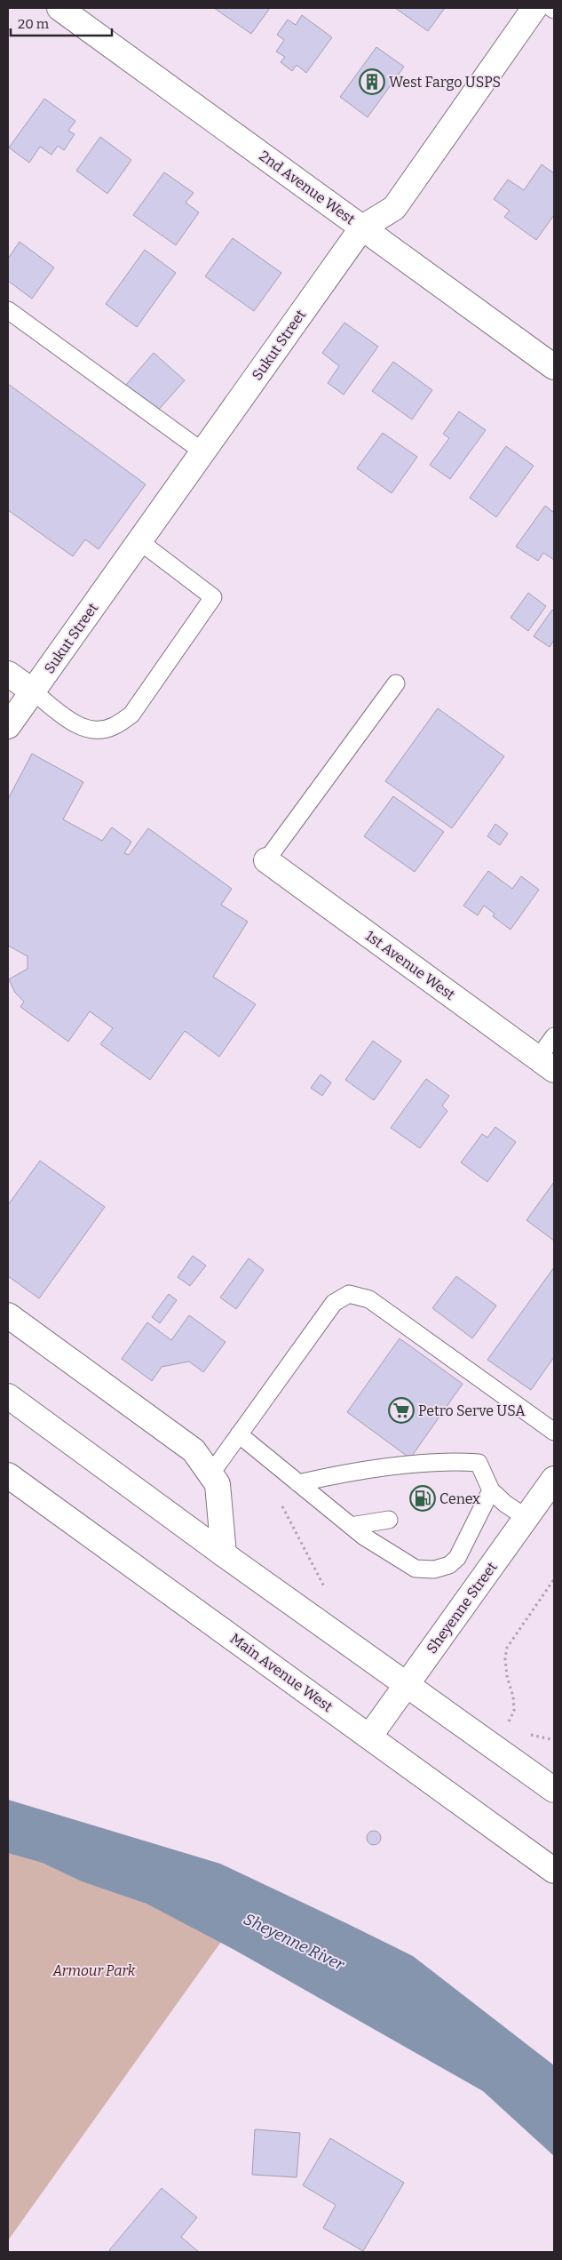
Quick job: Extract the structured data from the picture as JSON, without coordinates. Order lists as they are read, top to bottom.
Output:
{
  "streets": {
    "street": [
      "2nd Avenue West",
      "Sukut Street",
      "1st Avenue West",
      "Sheyenne Street",
      "Main Avenue West"
    ]
  },
  "crossings": [
    ["2nd Avenue West", "Sukut Street"],
    ["Sheyenne Street", "Main Avenue West"]
  ],
  "water": ["Sheyenne River"],
  "parks": ["Armour Park"],
  "places": {
    "building": ["West Fargo USPS"],
    "supermarket": ["Petro Serve USA"],
    "fuel station": ["Cenex"]
  },
  "scale_bar": "20 m"
}
